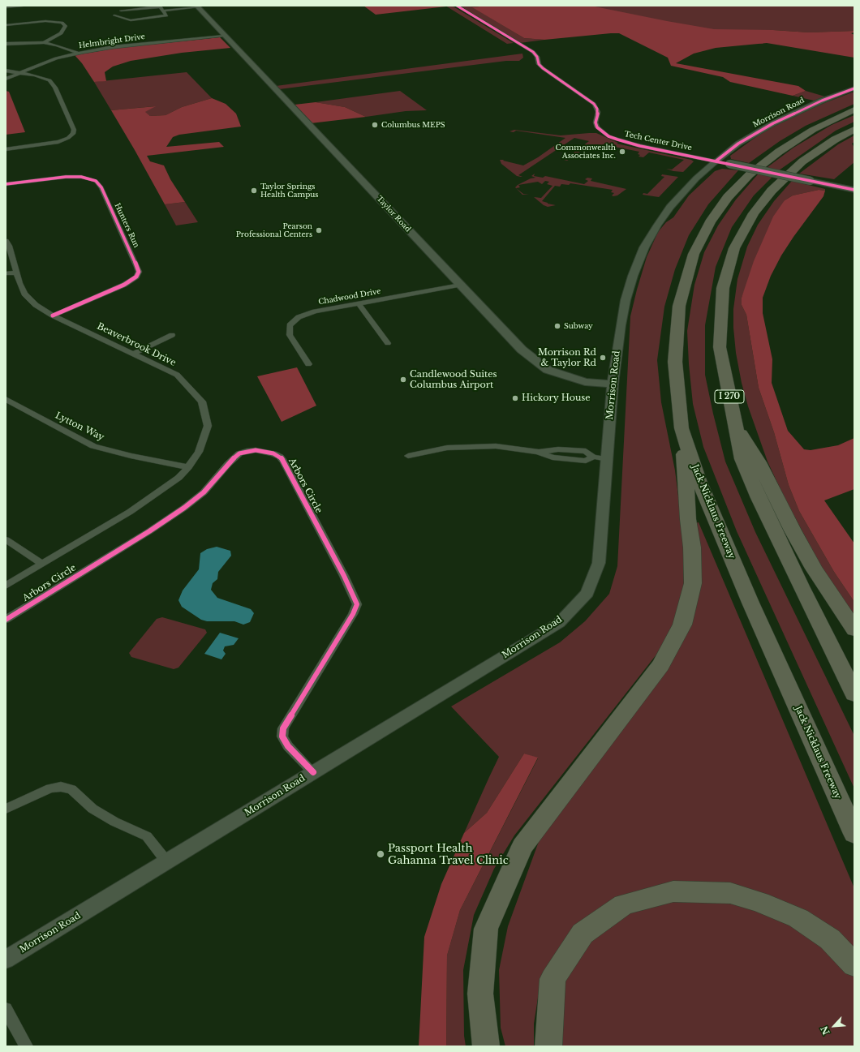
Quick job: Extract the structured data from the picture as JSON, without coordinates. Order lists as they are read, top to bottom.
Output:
{
  "streets": {
    "highway": ["I 270", "Jack Nicklaus Freeway"],
    "main road": ["Morrison Road", "Tech Center Drive", "Taylor Road"],
    "street": [
      "Helmbright Drive",
      "Hunters Run",
      "Chadwood Drive",
      "Beaverbrook Drive",
      "Lytton Way",
      "Arbors Circle"
    ]
  },
  "crossings": [
    ["Helmbright Drive", "Taylor Road"],
    ["Morrison Road", "Tech Center Drive"],
    ["Morrison Road", "Taylor Road"],
    ["Morrison Road", "Arbors Circle"],
    ["Taylor Road", "Chadwood Drive"],
    ["Hunters Run", "Beaverbrook Drive"],
    ["Beaverbrook Drive", "Lytton Way"]
  ],
  "places": [
    "Columbus MEPS",
    "Commonwealth Associates Inc.",
    "Taylor Springs Health Campus",
    "Pearson Professional Centers",
    "Subway",
    "Morrison Rd & Taylor Rd",
    "Candlewood Suites Columbus Airport",
    "Hickory House",
    "Passport Health Gahanna Travel Clinic"
  ],
  "north": "bottom left"
}
